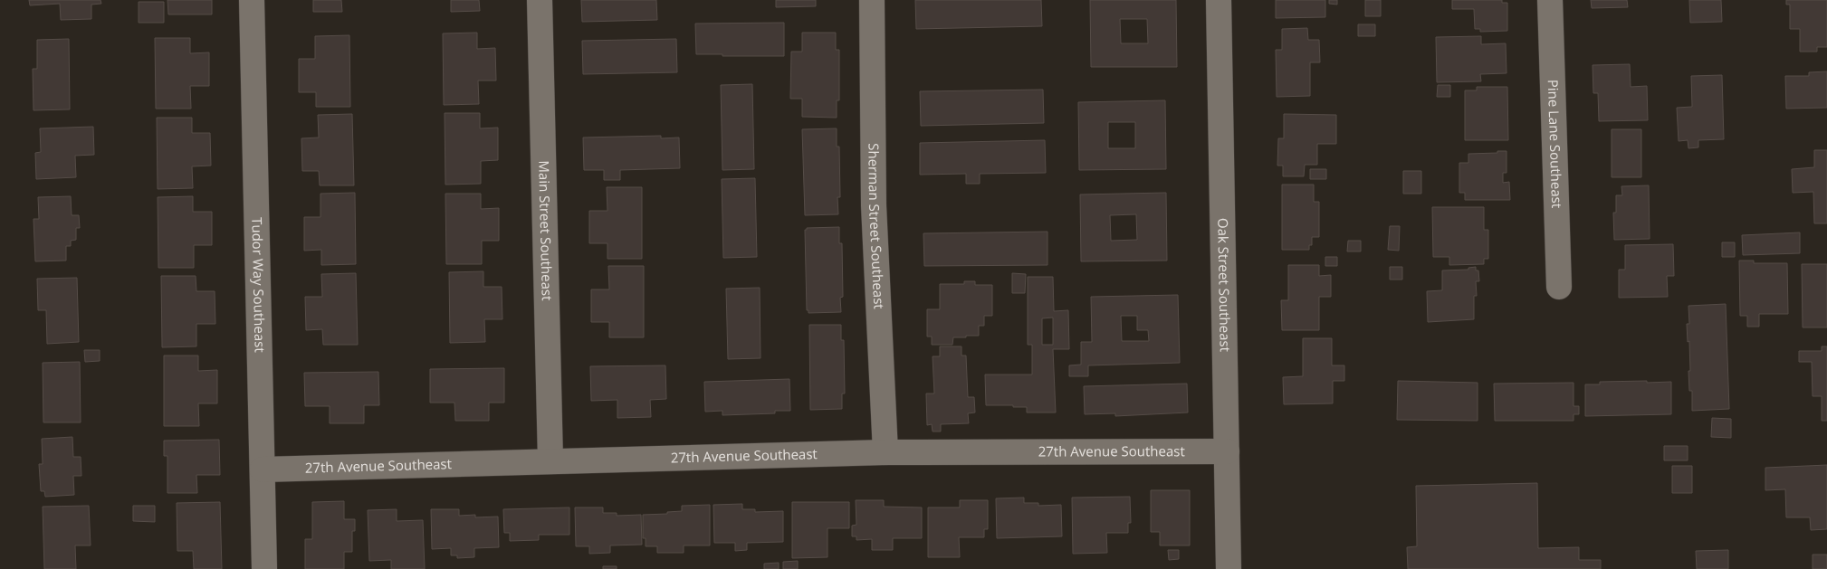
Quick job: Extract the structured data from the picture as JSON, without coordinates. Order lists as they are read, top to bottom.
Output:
{
  "streets": {
    "street": [
      "Pine Lane Southeast",
      "Sherman Street Southeast",
      "Main Street Southeast",
      "Tudor Way Southeast",
      "Oak Street Southeast",
      "27th Avenue Southeast"
    ]
  },
  "crossings": [
    ["Sherman Street Southeast", "27th Avenue Southeast"],
    ["Main Street Southeast", "27th Avenue Southeast"],
    ["Tudor Way Southeast", "27th Avenue Southeast"],
    ["Oak Street Southeast", "27th Avenue Southeast"]
  ]
}
